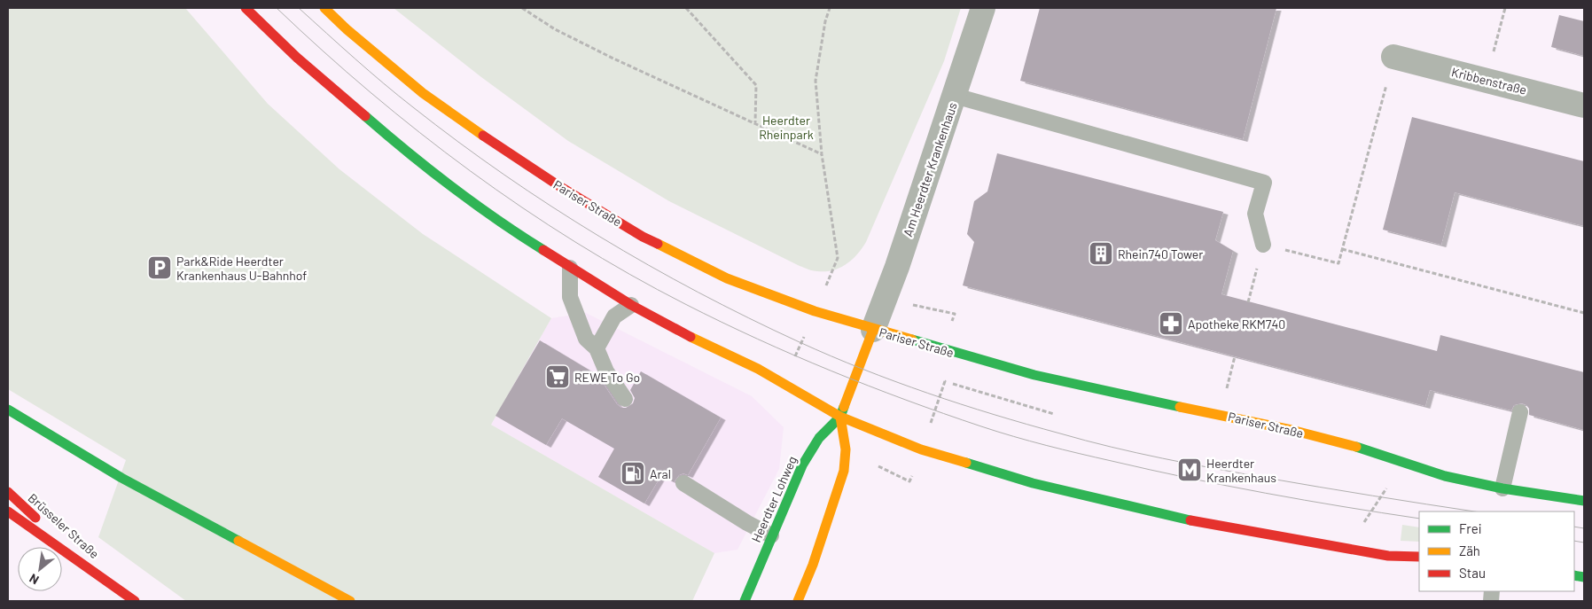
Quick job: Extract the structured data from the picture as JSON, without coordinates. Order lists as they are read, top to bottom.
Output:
{
  "streets": {
    "main road": ["Pariser Straße", "Heerdter Lohweg", "Brüsseler Straße"],
    "street": ["Kribbenstraße", "Am Heerdter Krankenhaus"]
  },
  "crossings": [
    ["Am Heerdter Krankenhaus", "Pariser Straße"],
    ["Am Heerdter Krankenhaus", "Heerdter Lohweg"],
    ["Pariser Straße", "Heerdter Lohweg"]
  ],
  "parks": ["Heerdter Rheinpark"],
  "places": {
    "building": ["Rhein740 Tower"],
    "parking": ["Park&Ride Heerdter Krankenhaus U-Bahnhof"],
    "pharmacy": ["Apotheke RKM740"],
    "supermarket": ["REWE To Go"],
    "metro station": ["Heerdter Krankenhaus"],
    "fuel station": ["Aral"]
  },
  "legend": ["Frei", "Zäh", "Stau"],
  "north": "bottom left"
}
